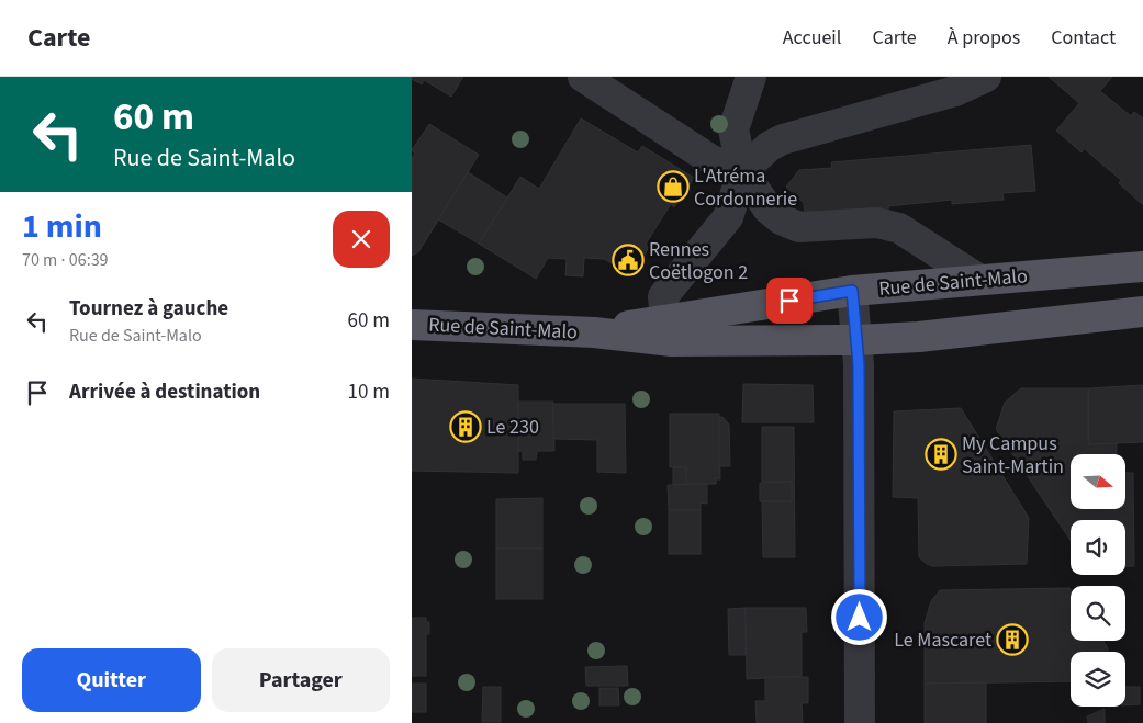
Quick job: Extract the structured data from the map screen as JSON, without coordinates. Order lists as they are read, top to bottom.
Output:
{
  "streets": {
    "main road": ["Rue de Saint-Malo"]
  },
  "places": {
    "shop": ["L'Atréma Cordonnerie"],
    "public building": ["Rennes Coëtlogon 2"],
    "building": ["Le 230", "My Campus Saint-Martin", "Le Mascaret"]
  },
  "north": "right",
  "page": {
    "header": "Carte",
    "nav": [
      "Accueil",
      "Carte",
      "À propos",
      "Contact"
    ],
    "turn": ["60 m", "Rue de Saint-Malo"],
    "heading": ["1 min", "70 m · 06:39"],
    "list": [
      {
        "name": "Tournez à gauche",
        "note": "Rue de Saint-Malo",
        "value": "60 m"
      },
      {
        "name": "Arrivée à destination",
        "value": "10 m"
      }
    ],
    "buttons": ["Quitter", "Partager"]
  }
}
